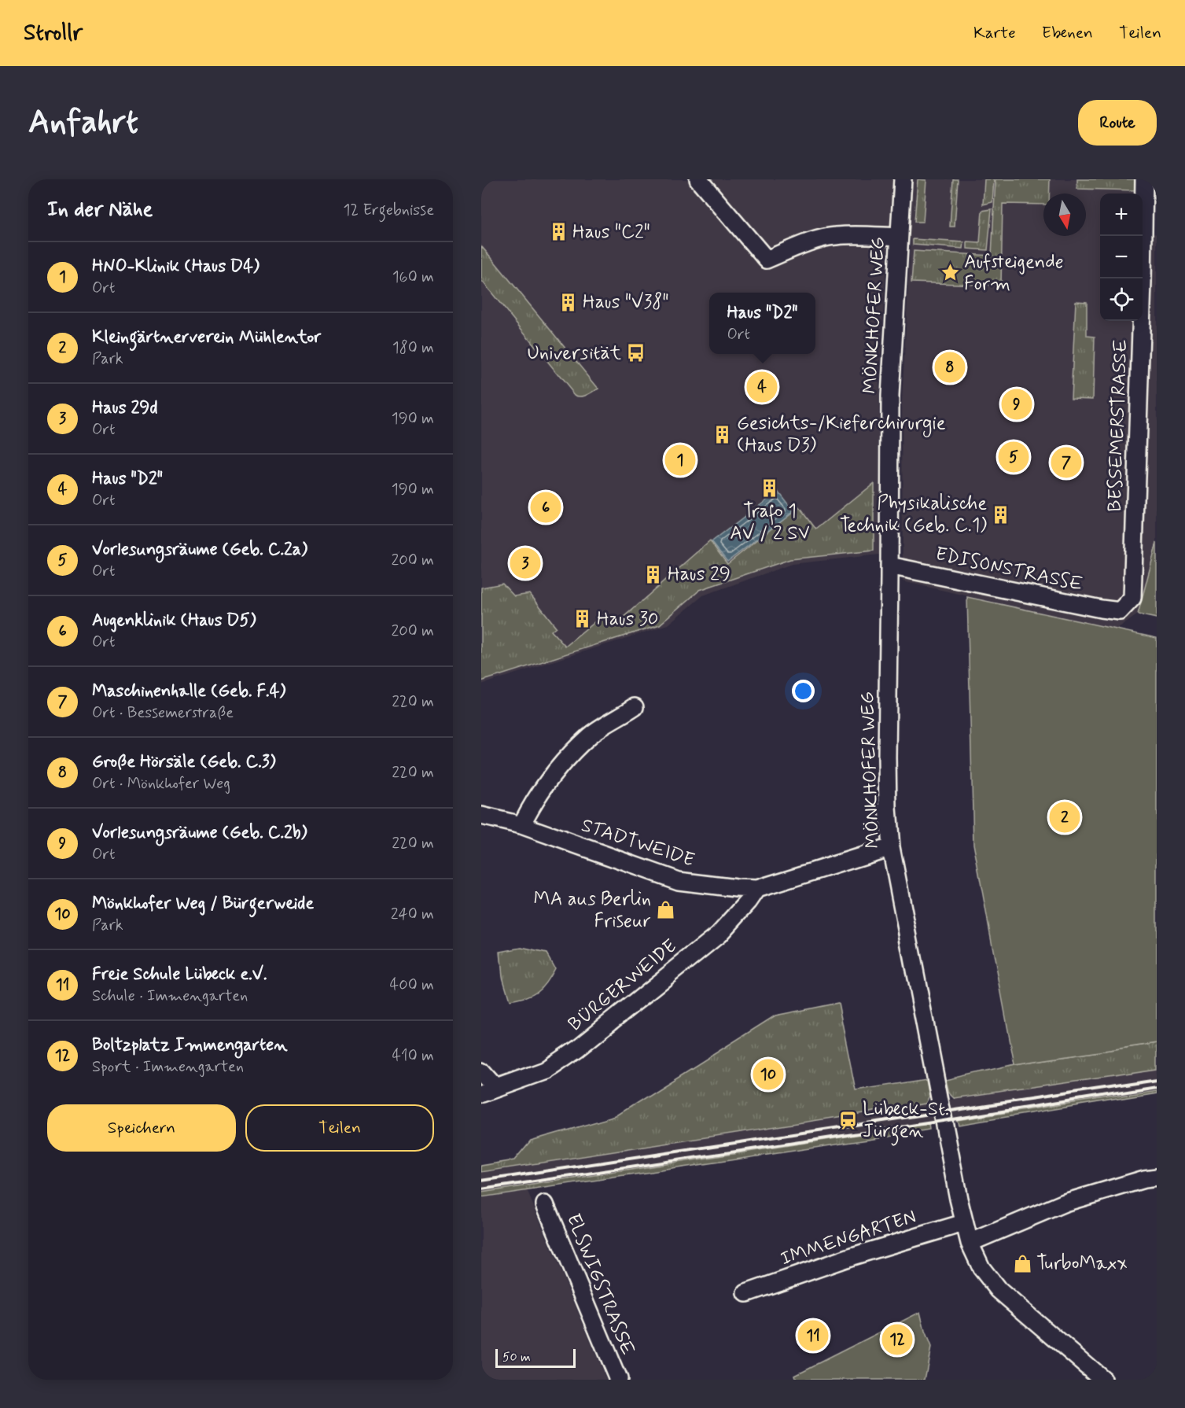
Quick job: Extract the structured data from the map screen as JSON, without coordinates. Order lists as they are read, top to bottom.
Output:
{
  "streets": {
    "street": [
      "MÖNKHOFER WEG",
      "BESSEMERSTRASSE",
      "EDISONSTRASSE",
      "STADTWEIDE",
      "BÜRGERWEIDE",
      "IMMENGARTEN",
      "ELSWIGSTRASSE"
    ]
  },
  "crossings": [
    ["MÖNKHOFER WEG", "EDISONSTRASSE"],
    ["MÖNKHOFER WEG", "STADTWEIDE"],
    ["MÖNKHOFER WEG", "IMMENGARTEN"],
    ["BESSEMERSTRASSE", "EDISONSTRASSE"],
    ["STADTWEIDE", "BÜRGERWEIDE"]
  ],
  "places": {
    "building": [
      "Haus \"C2\"",
      "Haus \"V38\"",
      "Gesichts-/Kieferchirurgie (Haus D3)",
      "Trafo 1 AV / 2 SV",
      "Physikalische Technik (Geb. C.1)",
      "Haus 29",
      "Haus 30"
    ],
    "place": ["Aufsteigende Form"],
    "bus stop": ["Universität"],
    "shop": ["MA aus Berlin Friseur", "TurboMaxx"],
    "station": ["Lübeck-St. Jürgen"]
  },
  "scale_bar": "50 m",
  "north": "bottom",
  "page": {
    "header": "Strollr",
    "nav": ["Karte", "Ebenen", "Teilen"],
    "buttons": [
      "Route",
      ["Speichern", "Teilen"]
    ],
    "title": "Anfahrt",
    "heading": ["In der Nähe", "12 Ergebnisse"],
    "map_buttons": ["+", "−"],
    "list": [
      {
        "mark": "1",
        "name": "HNO-Klinik (Haus D4)",
        "note": "Ort",
        "value": "160 m"
      },
      {
        "mark": "2",
        "name": "Kleingärtnerverein Mühlentor",
        "note": "Park",
        "value": "180 m"
      },
      {
        "mark": "3",
        "name": "Haus 29d",
        "note": "Ort",
        "value": "190 m"
      },
      {
        "mark": "4",
        "name": "Haus \"D2\"",
        "note": "Ort",
        "value": "190 m"
      },
      {
        "mark": "5",
        "name": "Vorlesungsräume (Geb. C.2a)",
        "note": "Ort",
        "value": "200 m"
      },
      {
        "mark": "6",
        "name": "Augenklinik (Haus D5)",
        "note": "Ort",
        "value": "200 m"
      },
      {
        "mark": "7",
        "name": "Maschinenhalle (Geb. F.4)",
        "note": "Ort · Bessemerstraße",
        "value": "220 m"
      },
      {
        "mark": "8",
        "name": "Große Hörsäle (Geb. C.3)",
        "note": "Ort · Mönkhofer Weg",
        "value": "220 m"
      },
      {
        "mark": "9",
        "name": "Vorlesungsräume (Geb. C.2b)",
        "note": "Ort",
        "value": "220 m"
      },
      {
        "mark": "10",
        "name": "Mönkhofer Weg / Bürgerweide",
        "note": "Park",
        "value": "240 m"
      },
      {
        "mark": "11",
        "name": "Freie Schule Lübeck e.V.",
        "note": "Schule · Immengarten",
        "value": "400 m"
      },
      {
        "mark": "12",
        "name": "Boltzplatz Immengarten",
        "note": "Sport · Immengarten",
        "value": "410 m"
      }
    ],
    "popup": ["Haus \"D2\"", "Ort"],
    "pins": [
      "8",
      "4",
      "9",
      "5",
      "1",
      "7",
      "6",
      "3",
      "2",
      "10",
      "11",
      "12"
    ],
    "scale": "50 m"
  }
}
